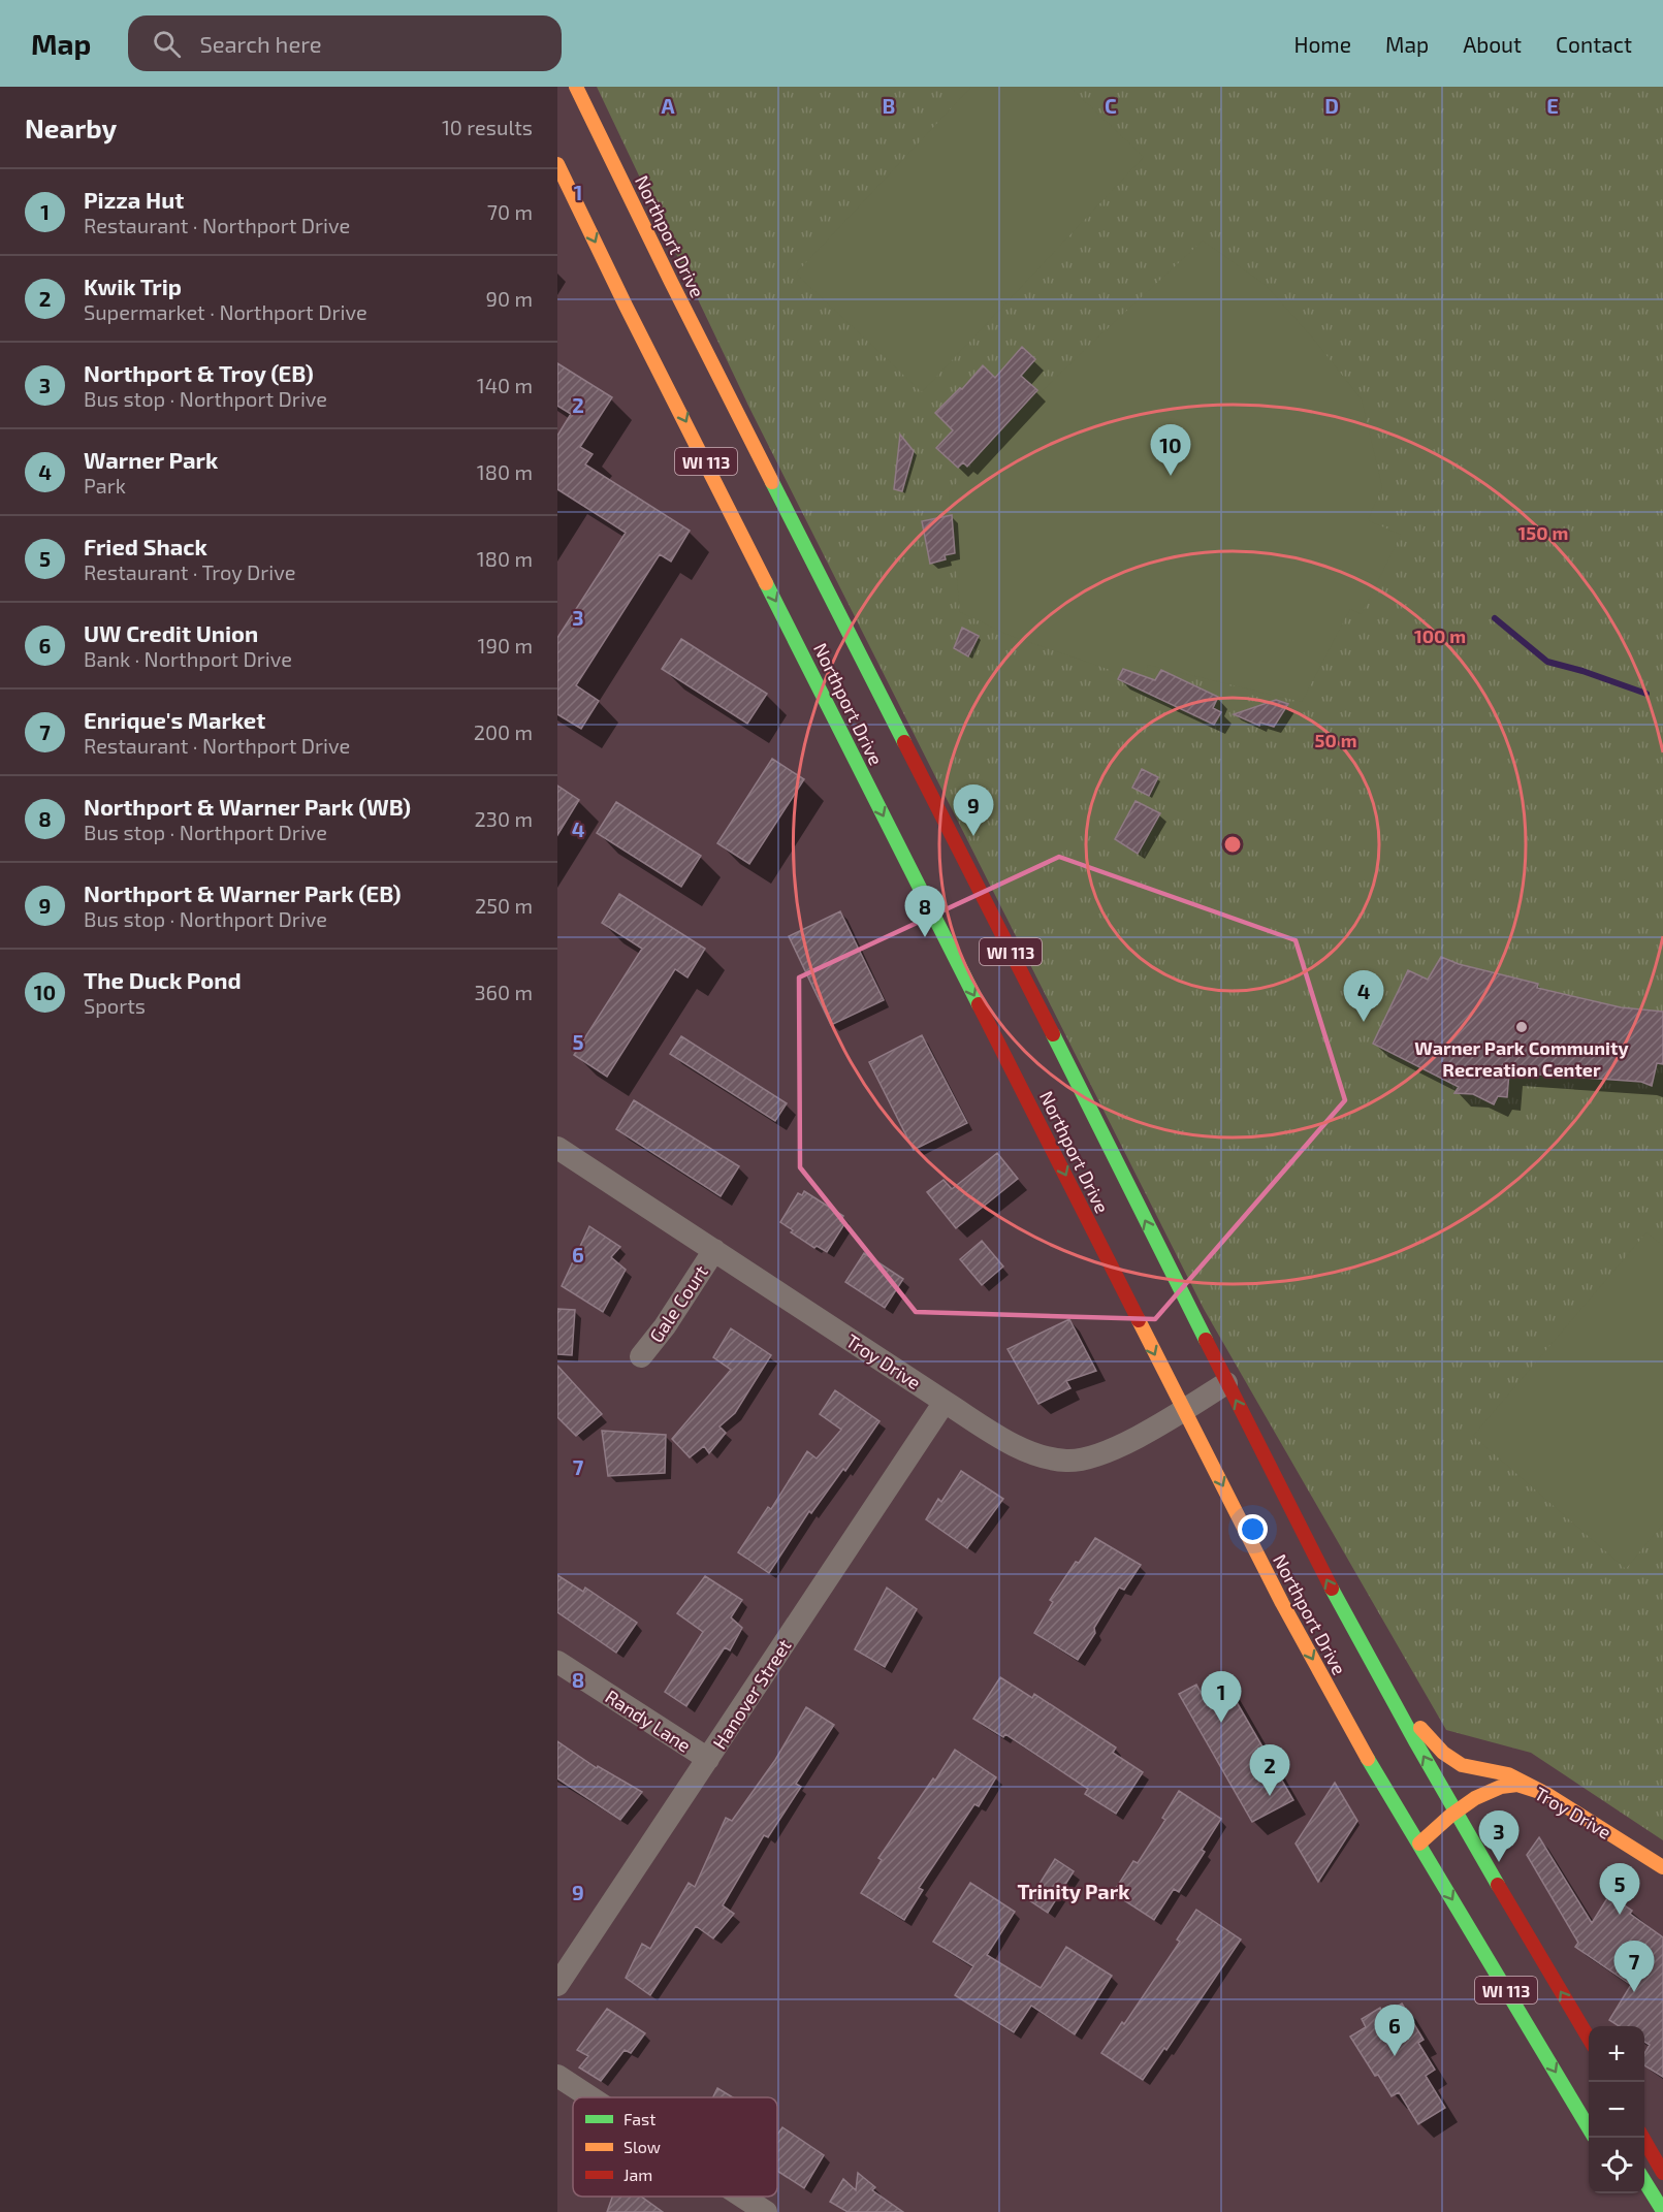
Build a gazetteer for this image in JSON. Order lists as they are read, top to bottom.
{
  "streets": {
    "main road": ["Northport Drive", "WI 113", "Troy Drive"],
    "street": ["Gale Court", "Hanover Street", "Randy Lane"]
  },
  "crossings": [
    ["Northport Drive", "Troy Drive"],
    ["Gale Court", "Troy Drive"],
    ["Troy Drive", "Hanover Street"],
    ["Hanover Street", "Randy Lane"]
  ],
  "districts": ["Trinity Park"],
  "places": ["Warner Park Community Recreation Center"],
  "legend": ["Fast", "Slow", "Jam"],
  "page": {
    "header": "Map",
    "search": "Search here",
    "nav": [
      "Home",
      "Map",
      "About",
      "Contact"
    ],
    "heading": ["Nearby", "10 results"],
    "list": [
      {
        "mark": "1",
        "name": "Pizza Hut",
        "note": "Restaurant · Northport Drive",
        "value": "70 m"
      },
      {
        "mark": "2",
        "name": "Kwik Trip",
        "note": "Supermarket · Northport Drive",
        "value": "90 m"
      },
      {
        "mark": "3",
        "name": "Northport & Troy (EB)",
        "note": "Bus stop · Northport Drive",
        "value": "140 m"
      },
      {
        "mark": "4",
        "name": "Warner Park",
        "note": "Park",
        "value": "180 m"
      },
      {
        "mark": "5",
        "name": "Fried Shack",
        "note": "Restaurant · Troy Drive",
        "value": "180 m"
      },
      {
        "mark": "6",
        "name": "UW Credit Union",
        "note": "Bank · Northport Drive",
        "value": "190 m"
      },
      {
        "mark": "7",
        "name": "Enrique's Market",
        "note": "Restaurant · Northport Drive",
        "value": "200 m"
      },
      {
        "mark": "8",
        "name": "Northport & Warner Park (WB)",
        "note": "Bus stop · Northport Drive",
        "value": "230 m"
      },
      {
        "mark": "9",
        "name": "Northport & Warner Park (EB)",
        "note": "Bus stop · Northport Drive",
        "value": "250 m"
      },
      {
        "mark": "10",
        "name": "The Duck Pond",
        "note": "Sports",
        "value": "360 m"
      }
    ],
    "pins": [
      "10",
      "9",
      "8",
      "4",
      "1",
      "2",
      "3",
      "5",
      "7",
      "6"
    ],
    "map_buttons": ["+", "−"]
  },
  "grid": {
    "columns": [
      "A",
      "B",
      "C",
      "D",
      "E"
    ],
    "rows": [
      "1",
      "2",
      "3",
      "4",
      "5",
      "6",
      "7",
      "8",
      "9"
    ]
  },
  "rings": ["150 m", "100 m", "50 m"]
}
